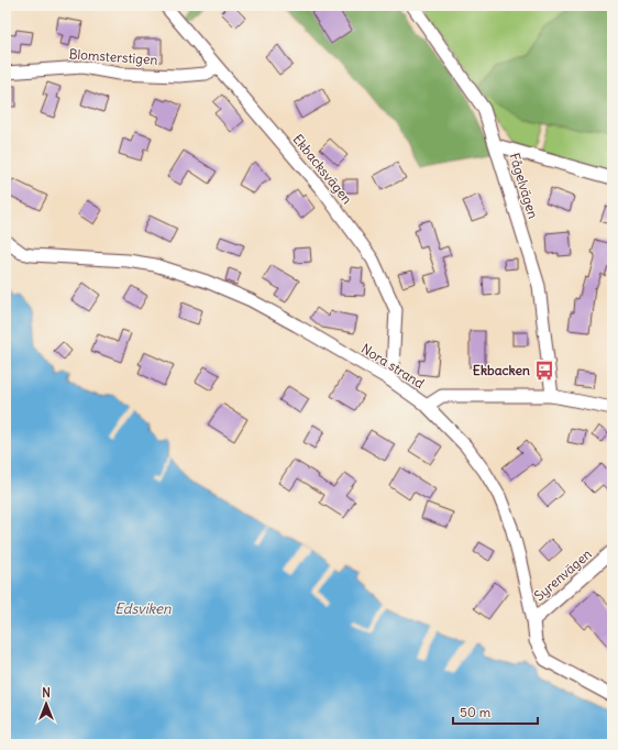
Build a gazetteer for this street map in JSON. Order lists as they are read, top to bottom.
{
  "streets": {
    "street": [
      "Blomsterstigen",
      "Ekbacksvägen",
      "Fågelvägen",
      "Nora strand",
      "Syrenvägen"
    ]
  },
  "crossings": [
    ["Blomsterstigen", "Ekbacksvägen"],
    ["Ekbacksvägen", "Nora strand"],
    ["Nora strand", "Syrenvägen"]
  ],
  "water": ["Edsviken"],
  "places": {
    "bus stop": ["Ekbacken"]
  },
  "scale_bar": "50 m",
  "north": "top"
}
